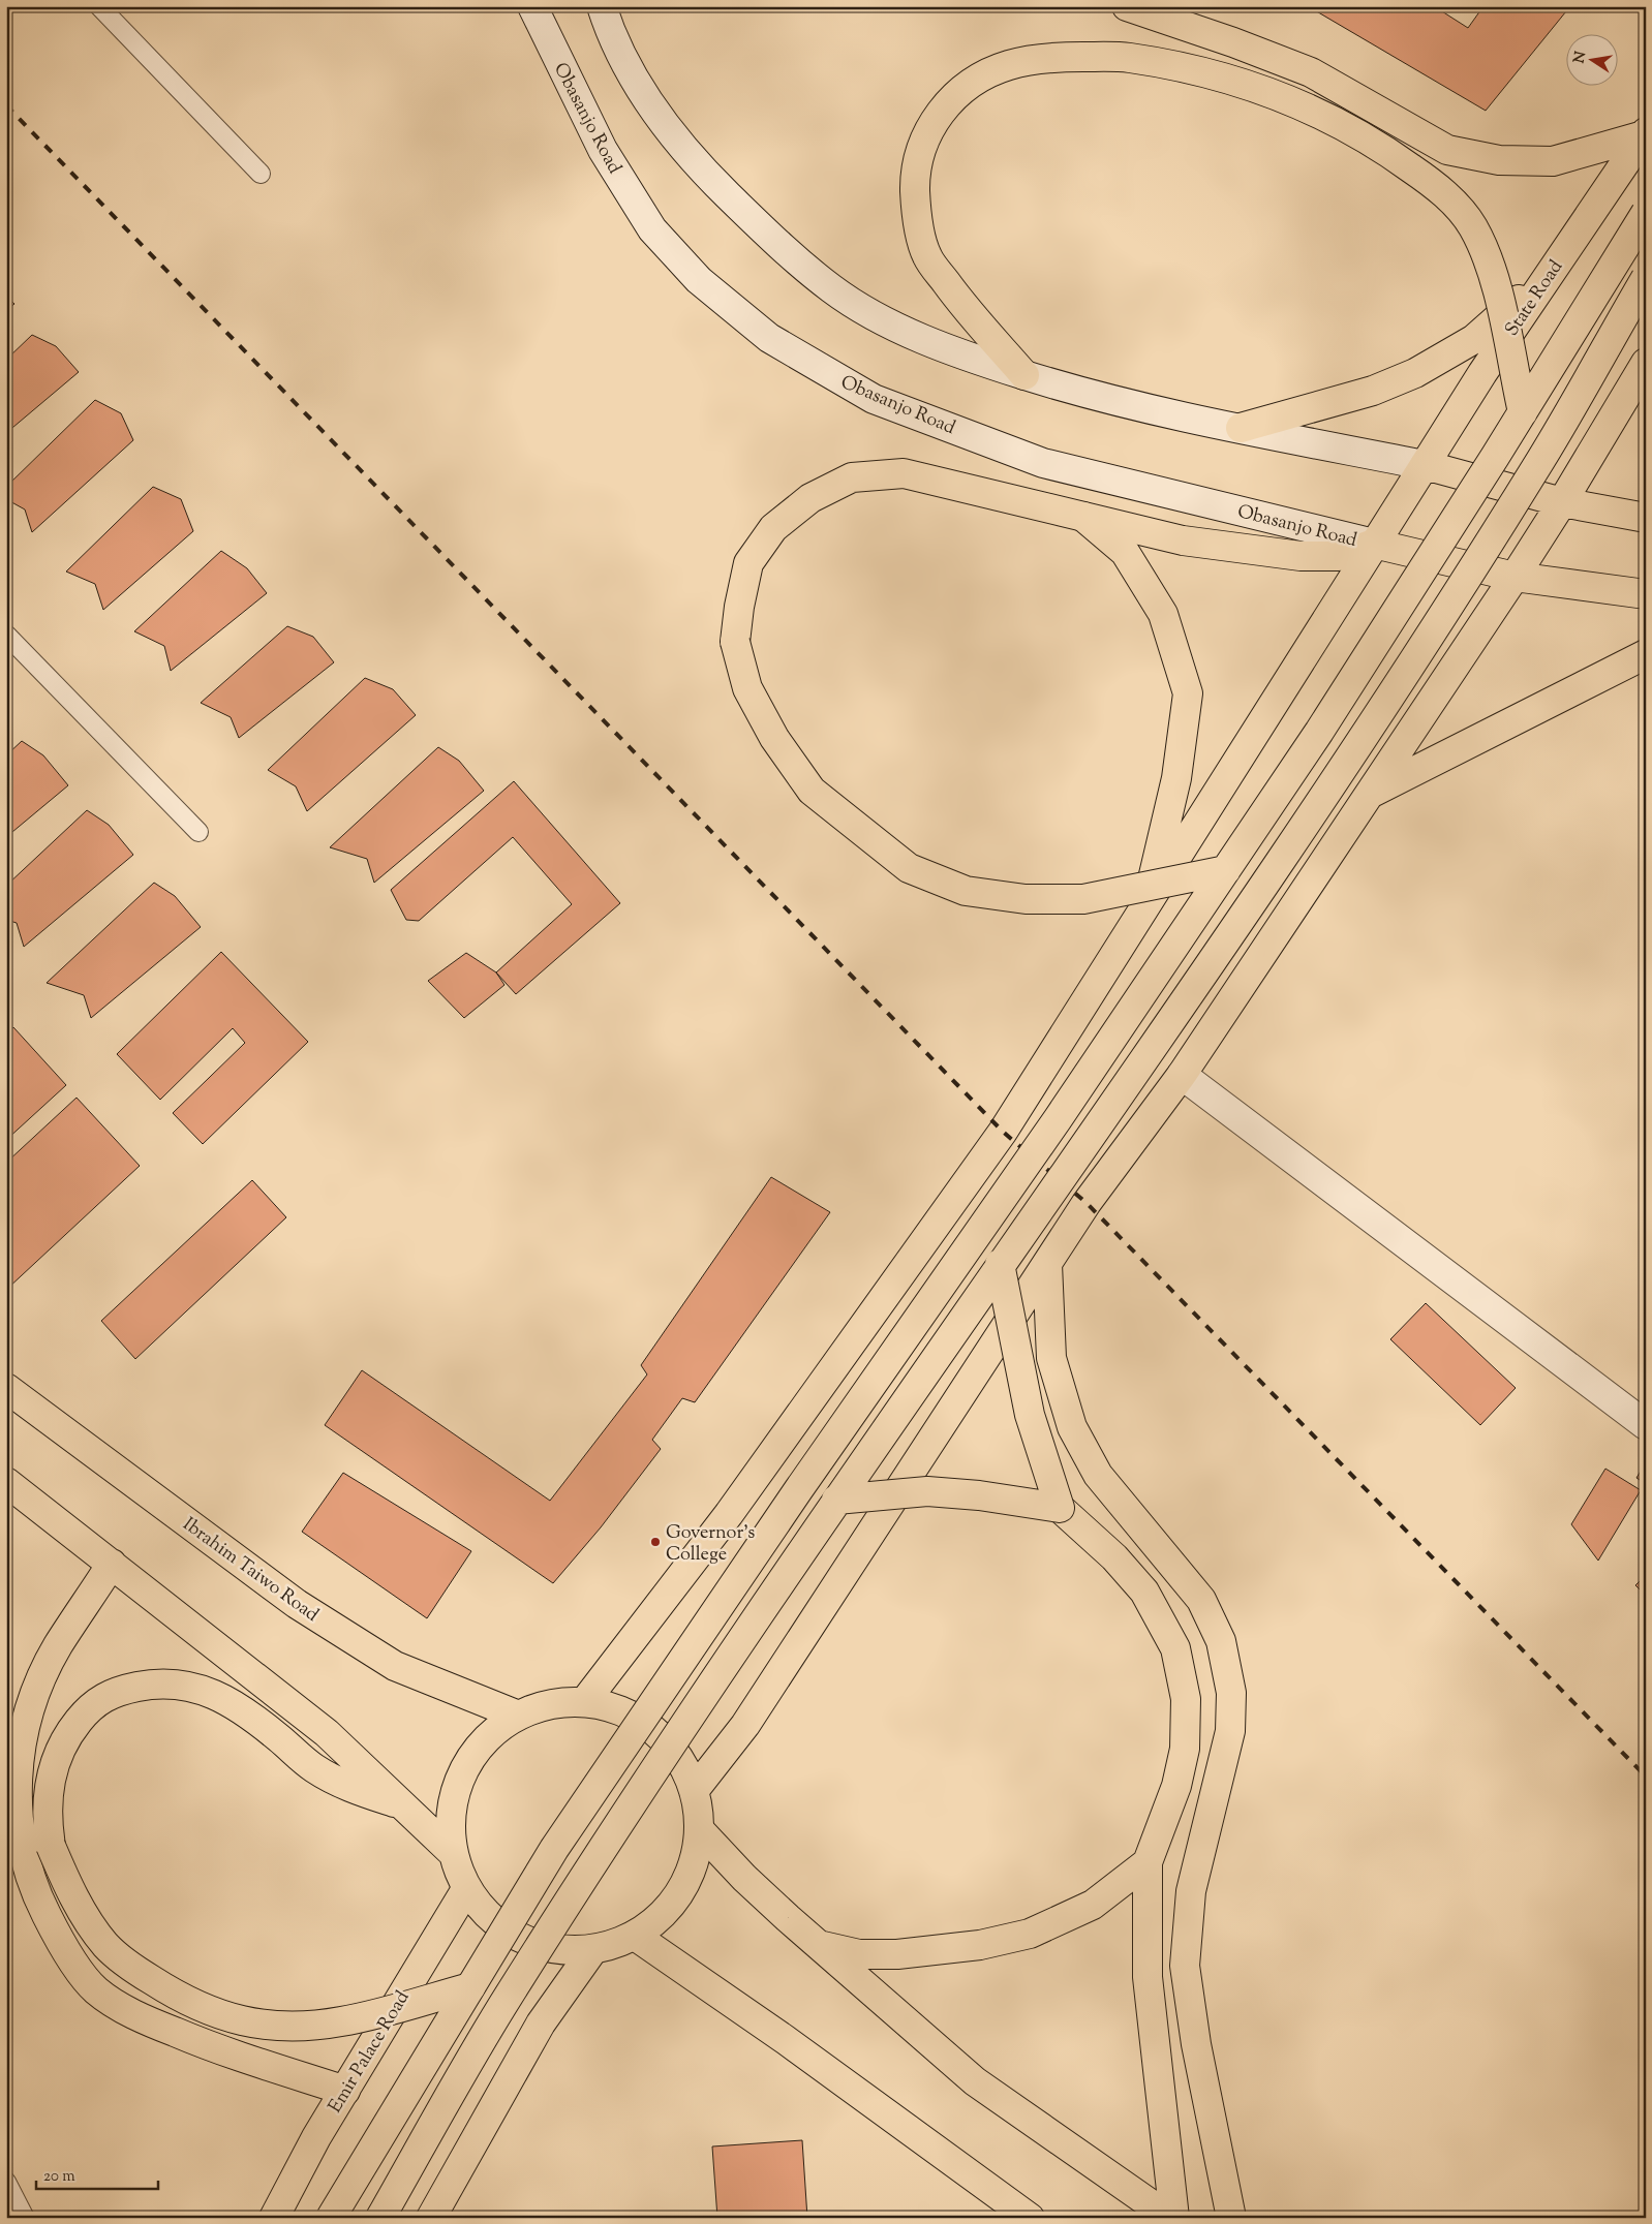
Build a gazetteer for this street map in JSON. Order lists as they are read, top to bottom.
{
  "streets": {
    "main road": [
      "Obasanjo Road",
      "State Road",
      "Ibrahim Taiwo Road",
      "Emir Palace Road"
    ]
  },
  "crossings": [
    ["Obasanjo Road", "State Road"]
  ],
  "places": ["Governor's College"],
  "scale_bar": "20 m",
  "north": "left"
}
